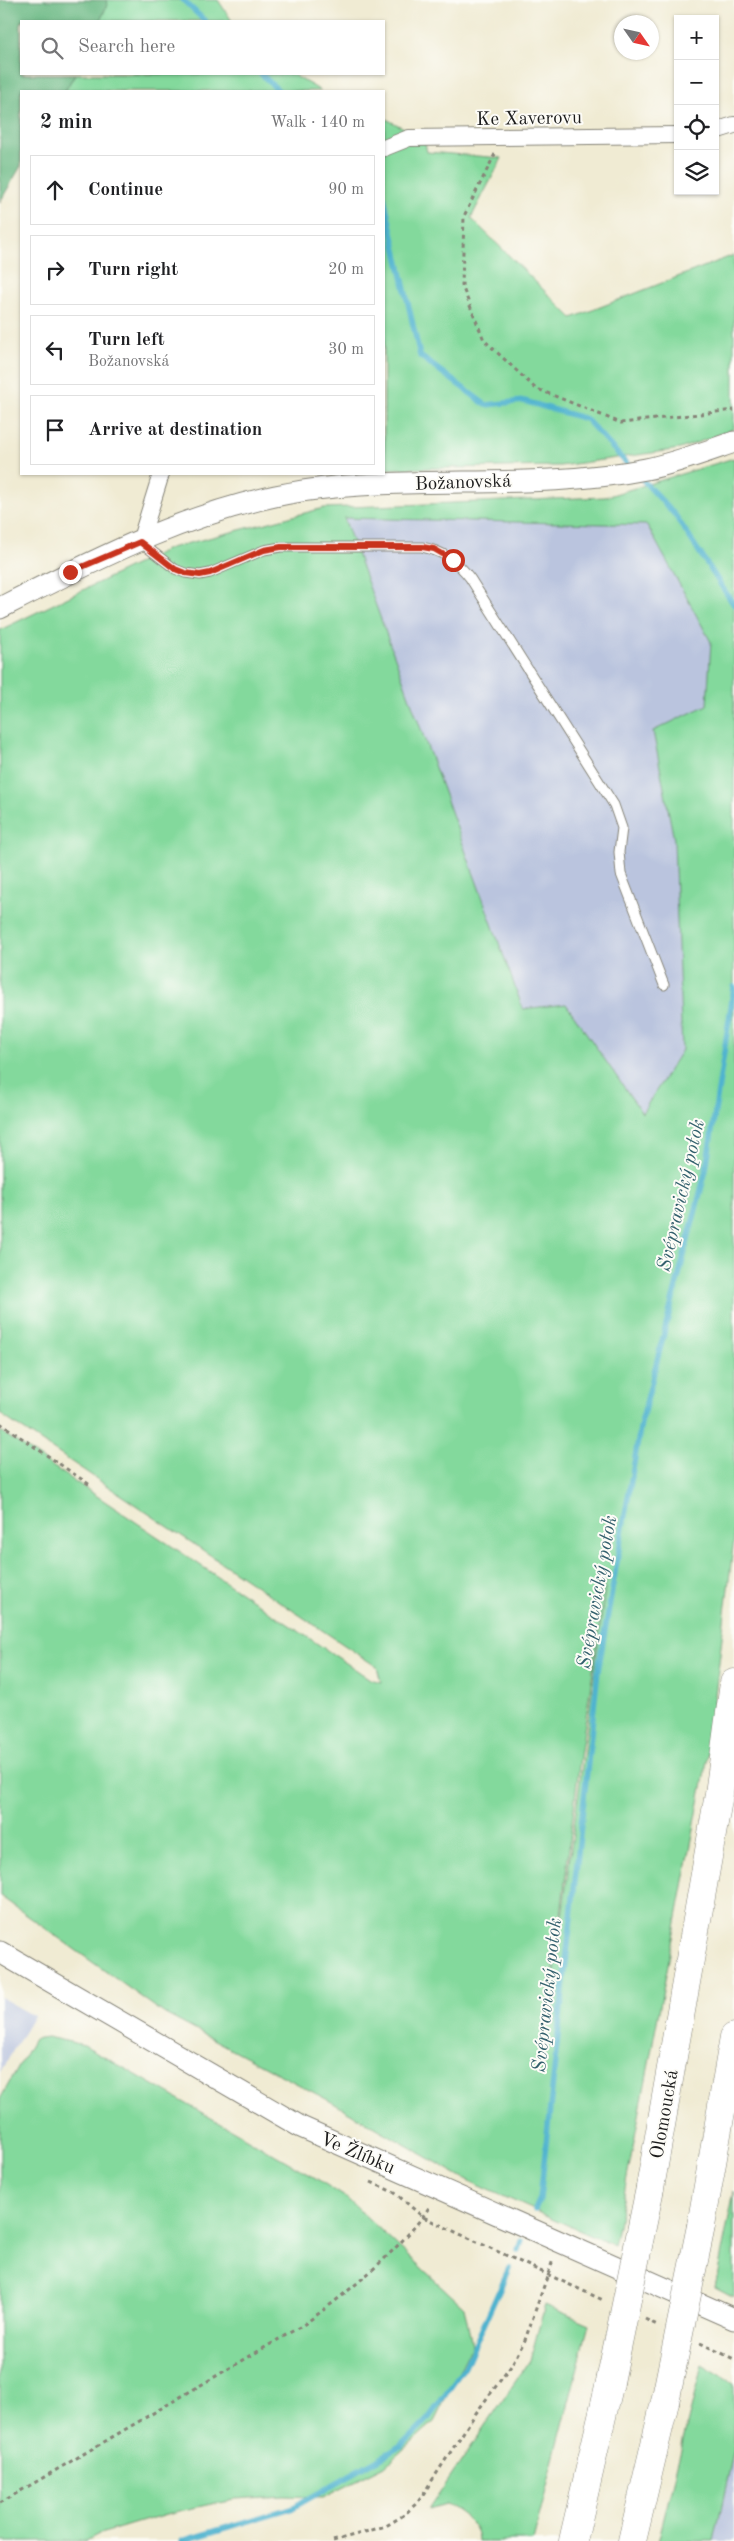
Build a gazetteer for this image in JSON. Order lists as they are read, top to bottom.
{
  "streets": {
    "highway": ["Olomoucká"],
    "street": ["Ke Xaverovu", "Božanovská", "Ve Žlíbku"]
  },
  "water": ["Svépravický potok"],
  "north": "bottom right",
  "page": {
    "map_buttons": ["+", "−"],
    "search": "Search here",
    "heading": ["2 min", "Walk · 140 m"],
    "list": [
      ["Continue", "90 m"],
      ["Turn right", "20 m"],
      ["Turn left", "Božanovská", "30 m"],
      "Arrive at destination"
    ]
  }
}
